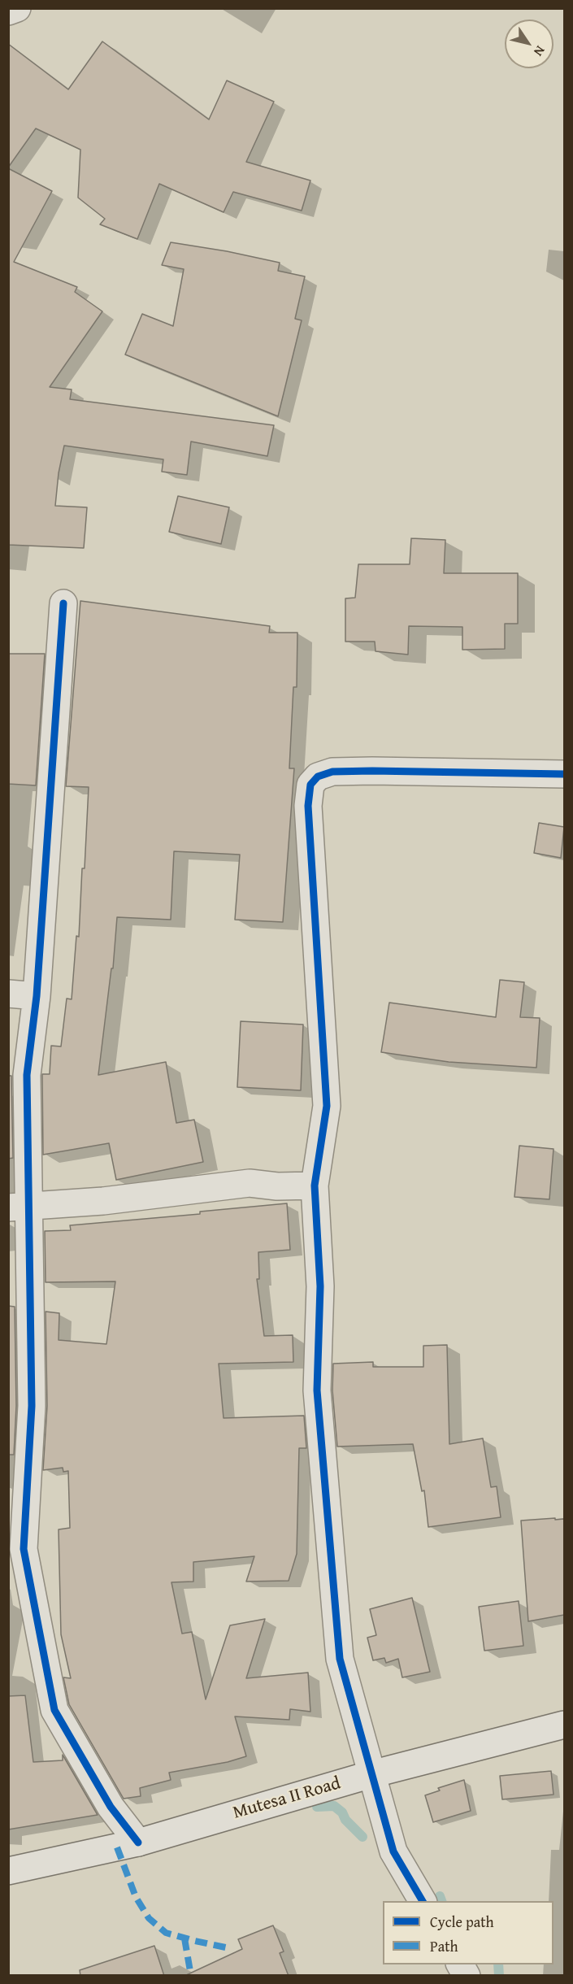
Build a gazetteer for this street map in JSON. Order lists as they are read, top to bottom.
{
  "streets": {
    "street": ["Mutesa II Road"]
  },
  "legend": ["Cycle path", "Path"],
  "north": "bottom right"
}
